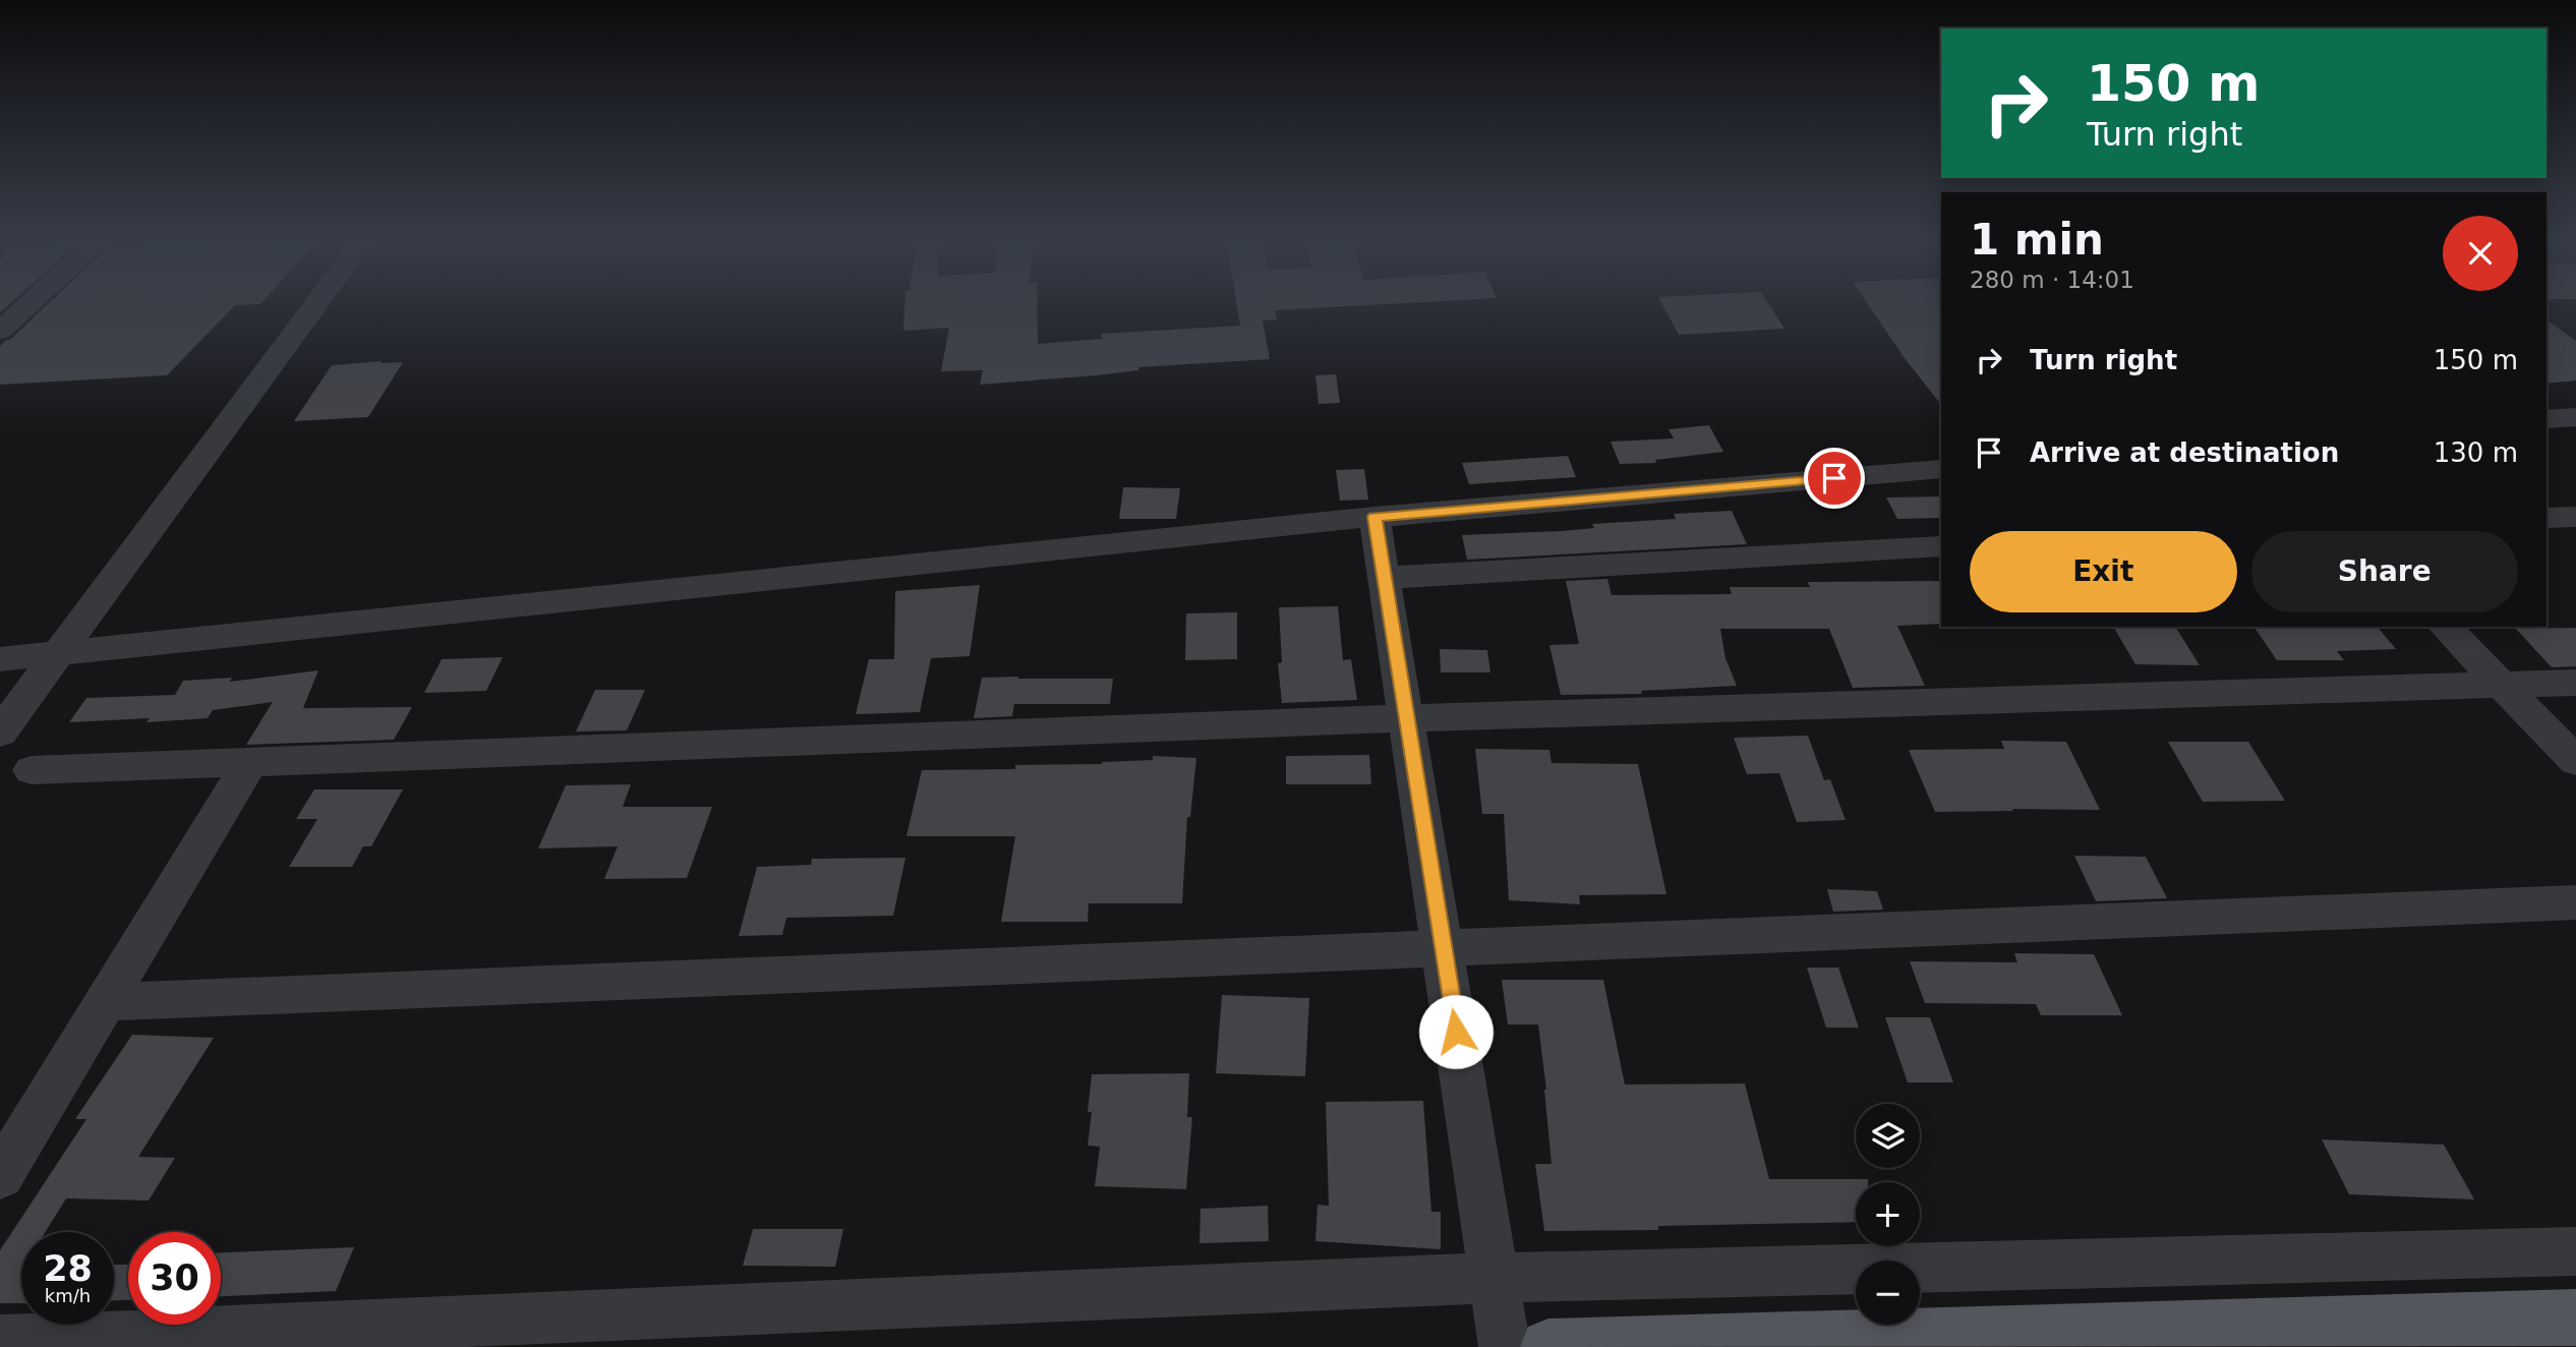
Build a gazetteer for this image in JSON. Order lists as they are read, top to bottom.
{
  "page": {
    "turn": ["150 m", "Turn right"],
    "heading": ["1 min", "280 m · 14:01"],
    "list": [
      {
        "name": "Turn right",
        "value": "150 m"
      },
      {
        "name": "Arrive at destination",
        "value": "130 m"
      }
    ],
    "buttons": ["Exit", "Share"],
    "map_buttons": ["+", "−"],
    "speed": "28 km/h",
    "limit": "30"
  }
}
